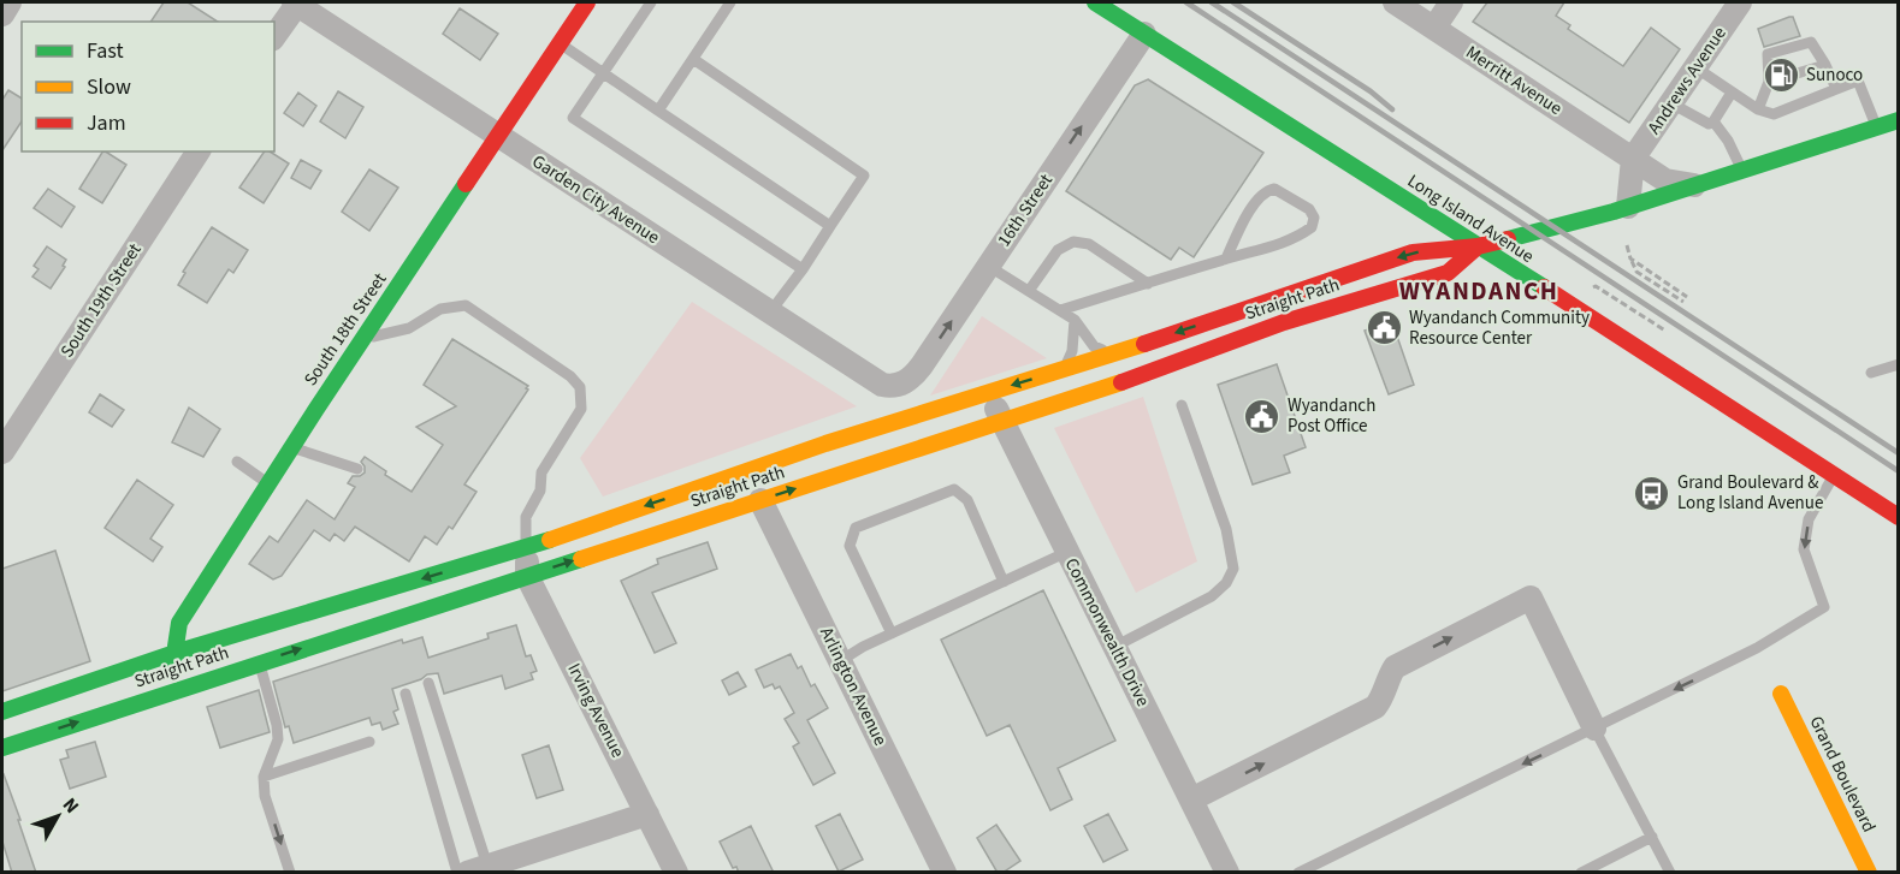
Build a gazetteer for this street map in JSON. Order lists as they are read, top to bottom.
{
  "streets": {
    "main road": [
      "Long Island Avenue",
      "Straight Path",
      "South 18th Street",
      "Grand Boulevard"
    ],
    "street": [
      "Merritt Avenue",
      "Andrews Avenue",
      "Garden City Avenue",
      "16th Street",
      "South 19th Street",
      "Commonwealth Drive",
      "Arlington Avenue",
      "Irving Avenue"
    ]
  },
  "crossings": [
    ["Merritt Avenue", "Andrews Avenue"],
    ["Merritt Avenue", "Straight Path"],
    ["Garden City Avenue", "16th Street"],
    ["Garden City Avenue", "South 18th Street"],
    ["16th Street", "Long Island Avenue"],
    ["Long Island Avenue", "Straight Path"],
    ["Straight Path", "South 18th Street"],
    ["Straight Path", "Commonwealth Drive"],
    ["Straight Path", "Arlington Avenue"],
    ["Straight Path", "Irving Avenue"]
  ],
  "one_way": ["16th Street"],
  "districts": ["WYANDANCH"],
  "places": {
    "fuel station": ["Sunoco"],
    "public building": ["Wyandanch Community Resource Center", "Wyandanch Post Office"],
    "bus stop": ["Grand Boulevard & Long Island Avenue"]
  },
  "legend": ["Fast", "Slow", "Jam"],
  "north": "top right"
}
